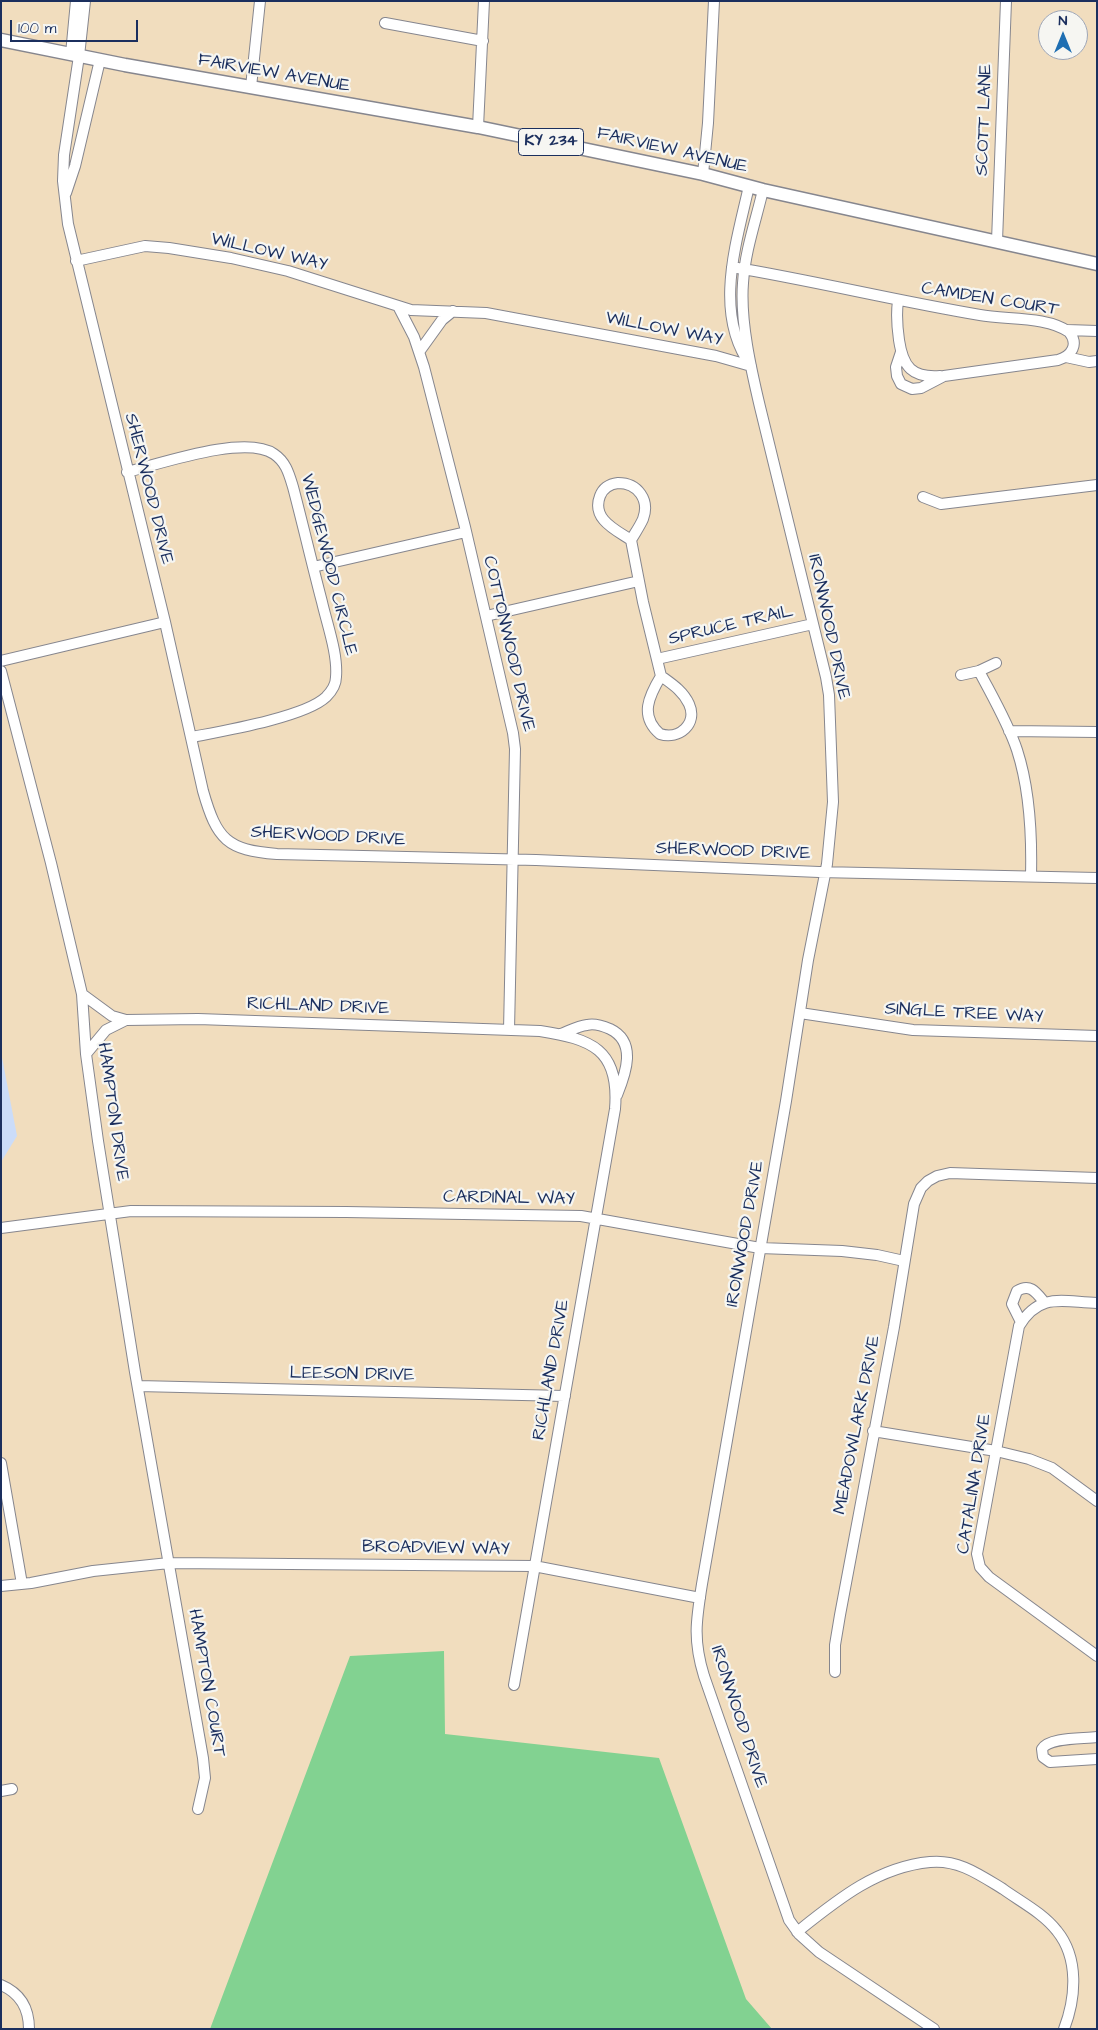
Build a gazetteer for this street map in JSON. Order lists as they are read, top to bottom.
{
  "streets": {
    "main road": ["FAIRVIEW AVENUE", "KY 234"],
    "street": [
      "SCOTT LANE",
      "WILLOW WAY",
      "CAMDEN COURT",
      "SHERWOOD DRIVE",
      "WEDGEWOOD CIRCLE",
      "SPRUCE TRAIL",
      "IRONWOOD DRIVE",
      "COTTONWOOD DRIVE",
      "RICHLAND DRIVE",
      "SINGLE TREE WAY",
      "HAMPTON DRIVE",
      "CARDINAL WAY",
      "LEESON DRIVE",
      "MEADOWLARK DRIVE",
      "CATALINA DRIVE",
      "BROADVIEW WAY",
      "HAMPTON COURT"
    ]
  },
  "crossings": [
    ["FAIRVIEW AVENUE", "SCOTT LANE"],
    ["FAIRVIEW AVENUE", "SHERWOOD DRIVE"],
    ["FAIRVIEW AVENUE", "IRONWOOD DRIVE"],
    ["WILLOW WAY", "SHERWOOD DRIVE"],
    ["WILLOW WAY", "IRONWOOD DRIVE"],
    ["WILLOW WAY", "COTTONWOOD DRIVE"],
    ["CAMDEN COURT", "IRONWOOD DRIVE"],
    ["SHERWOOD DRIVE", "WEDGEWOOD CIRCLE"],
    ["SHERWOOD DRIVE", "IRONWOOD DRIVE"],
    ["SHERWOOD DRIVE", "COTTONWOOD DRIVE"],
    ["SPRUCE TRAIL", "IRONWOOD DRIVE"],
    ["IRONWOOD DRIVE", "SINGLE TREE WAY"],
    ["IRONWOOD DRIVE", "CARDINAL WAY"],
    ["IRONWOOD DRIVE", "BROADVIEW WAY"],
    ["COTTONWOOD DRIVE", "RICHLAND DRIVE"],
    ["RICHLAND DRIVE", "HAMPTON DRIVE"],
    ["RICHLAND DRIVE", "CARDINAL WAY"],
    ["RICHLAND DRIVE", "LEESON DRIVE"],
    ["RICHLAND DRIVE", "BROADVIEW WAY"],
    ["HAMPTON DRIVE", "CARDINAL WAY"],
    ["HAMPTON DRIVE", "LEESON DRIVE"],
    ["HAMPTON DRIVE", "BROADVIEW WAY"],
    ["HAMPTON DRIVE", "HAMPTON COURT"],
    ["CARDINAL WAY", "MEADOWLARK DRIVE"],
    ["BROADVIEW WAY", "HAMPTON COURT"]
  ],
  "scale_bar": "100 m",
  "north": "top"
}
